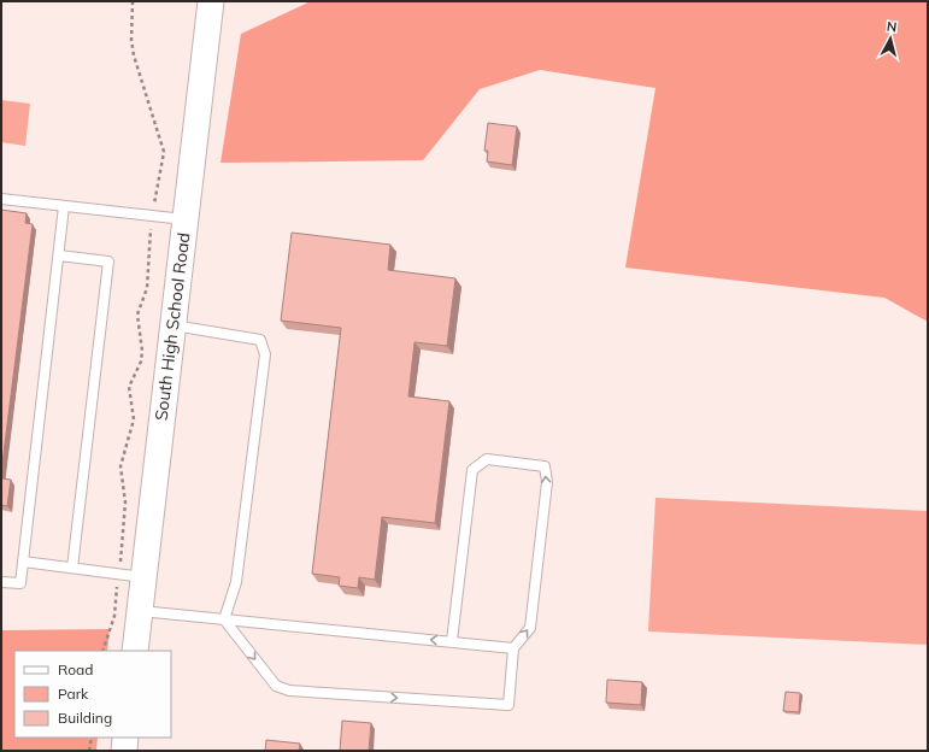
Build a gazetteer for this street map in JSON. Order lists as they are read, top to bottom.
{
  "streets": {
    "main road": ["South High School Road"]
  },
  "legend": ["Road", "Park", "Building"],
  "north": "top"
}
